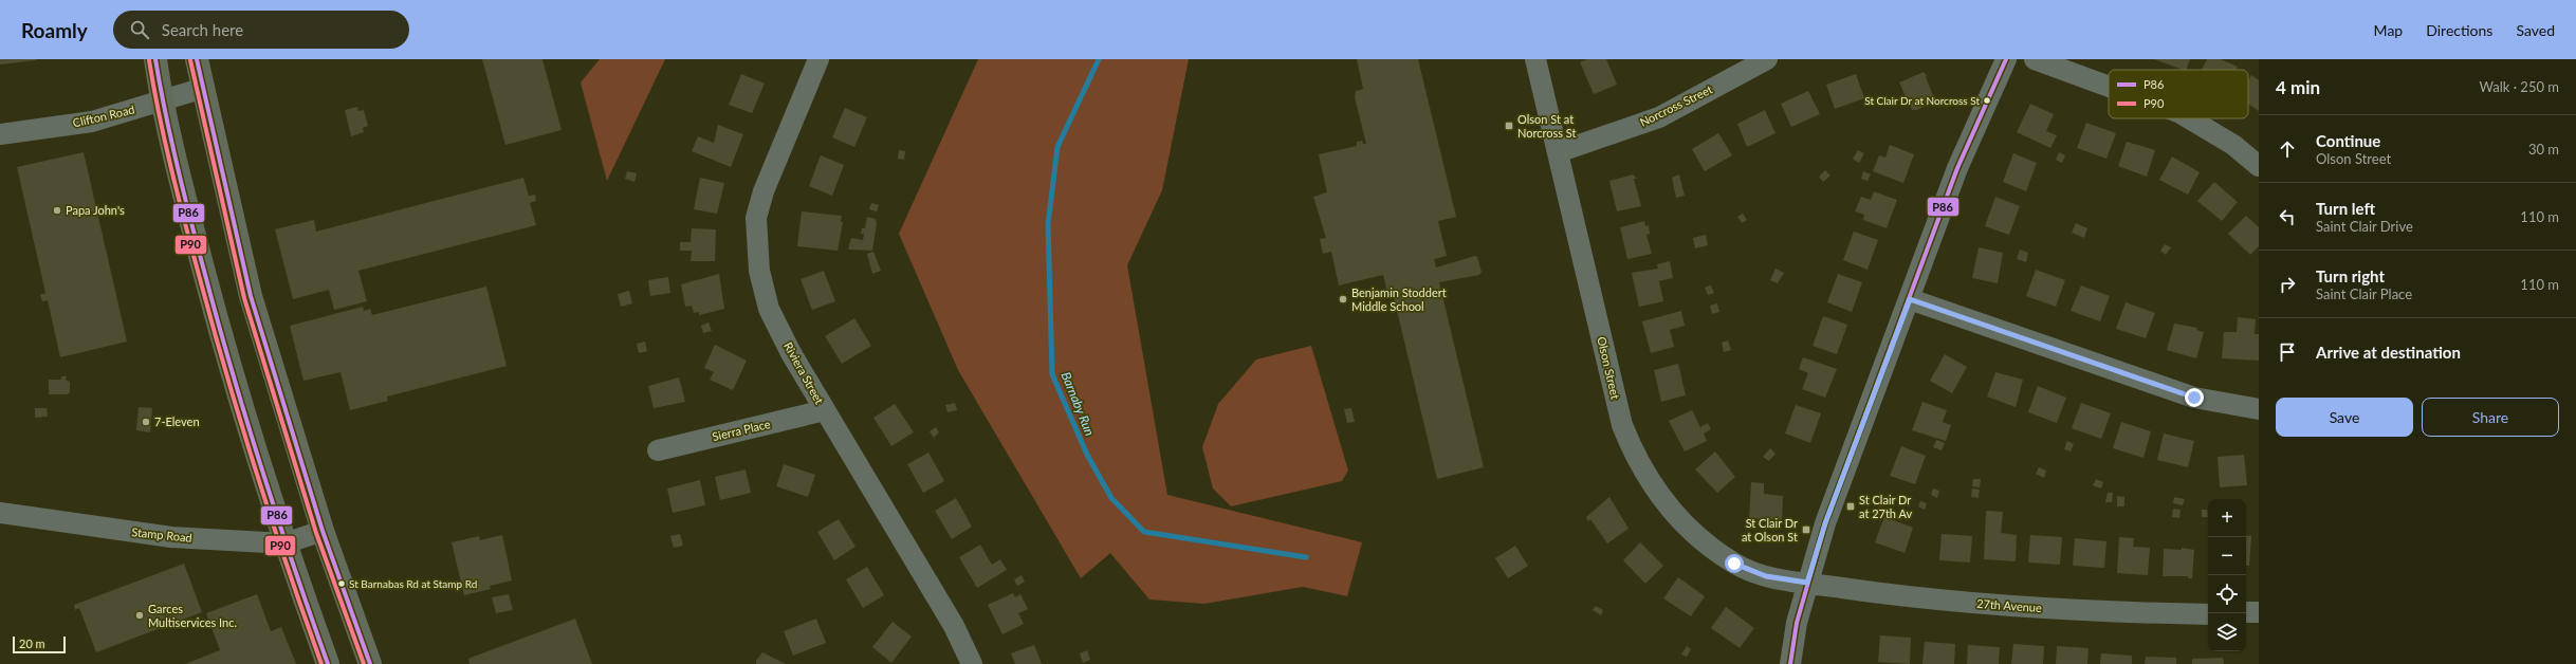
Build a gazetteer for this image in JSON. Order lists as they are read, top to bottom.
{
  "streets": {
    "street": [
      "Norcross Street",
      "Clifton Road",
      "Olson Street",
      "Riviera Street",
      "Sierra Place",
      "Stamp Road",
      "27th Avenue"
    ]
  },
  "crossings": [
    ["Norcross Street", "Olson Street"],
    ["Olson Street", "27th Avenue"],
    ["Riviera Street", "Sierra Place"]
  ],
  "water": ["Barnaby Run"],
  "places": {
    "other": [
      "St Clair Dr at Norcross St",
      "Papa John's",
      "Benjamin Stoddert Middle School",
      "7-Eleven",
      "St Barnabas Rd at Stamp Rd",
      "Garces Multiservices Inc."
    ],
    "transit": ["Olson St at Norcross St", "St Clair Dr at 27th Av", "St Clair Dr at Olson St"]
  },
  "lines": ["transit line P86", "transit line P90"],
  "legend": ["P86", "P90"],
  "scale_bar": "20 m",
  "page": {
    "header": "Roamly",
    "search": "Search here",
    "nav": ["Map", "Directions", "Saved"],
    "heading": ["4 min", "Walk · 250 m"],
    "list": [
      ["Continue", "Olson Street", "30 m"],
      ["Turn left", "Saint Clair Drive", "110 m"],
      ["Turn right", "Saint Clair Place", "110 m"],
      "Arrive at destination"
    ],
    "buttons": ["Save", "Share"],
    "map_buttons": ["+", "−"],
    "scale": "20 m"
  }
}
